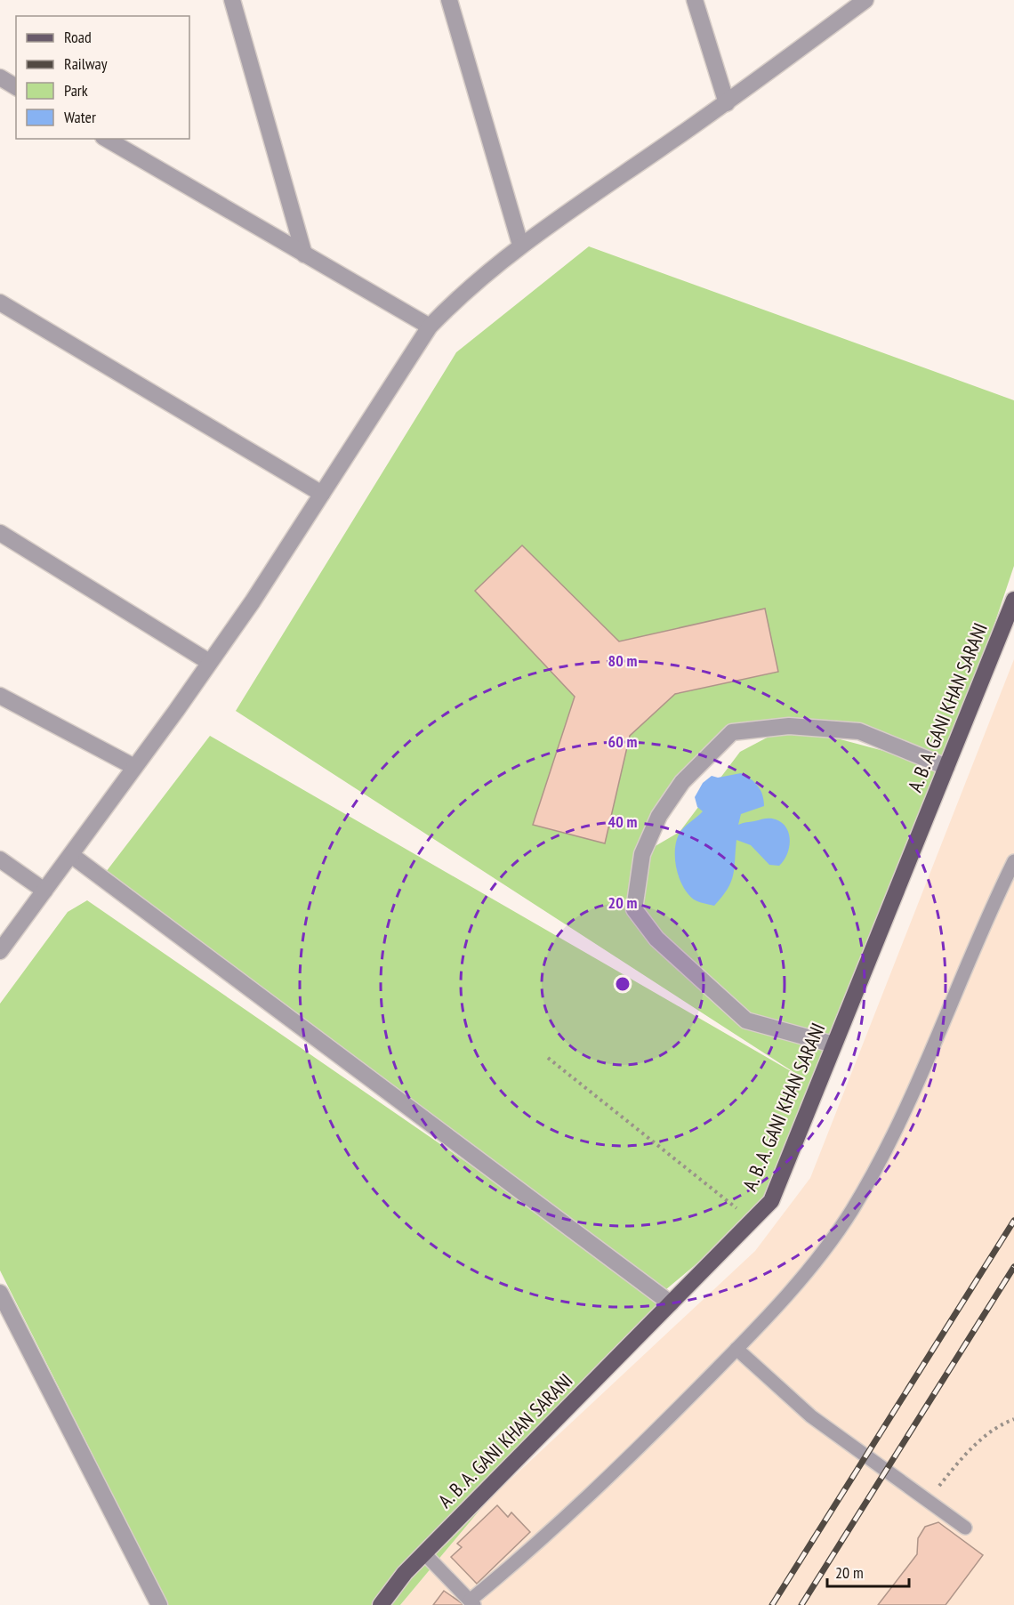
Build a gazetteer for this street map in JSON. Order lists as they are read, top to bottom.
{
  "streets": {
    "main road": ["A. B. A. GANI KHAN SARANI"]
  },
  "legend": [
    "Road",
    "Railway",
    "Park",
    "Water"
  ],
  "scale_bar": "20 m",
  "rings": [
    "80 m",
    "60 m",
    "40 m",
    "20 m"
  ]
}
